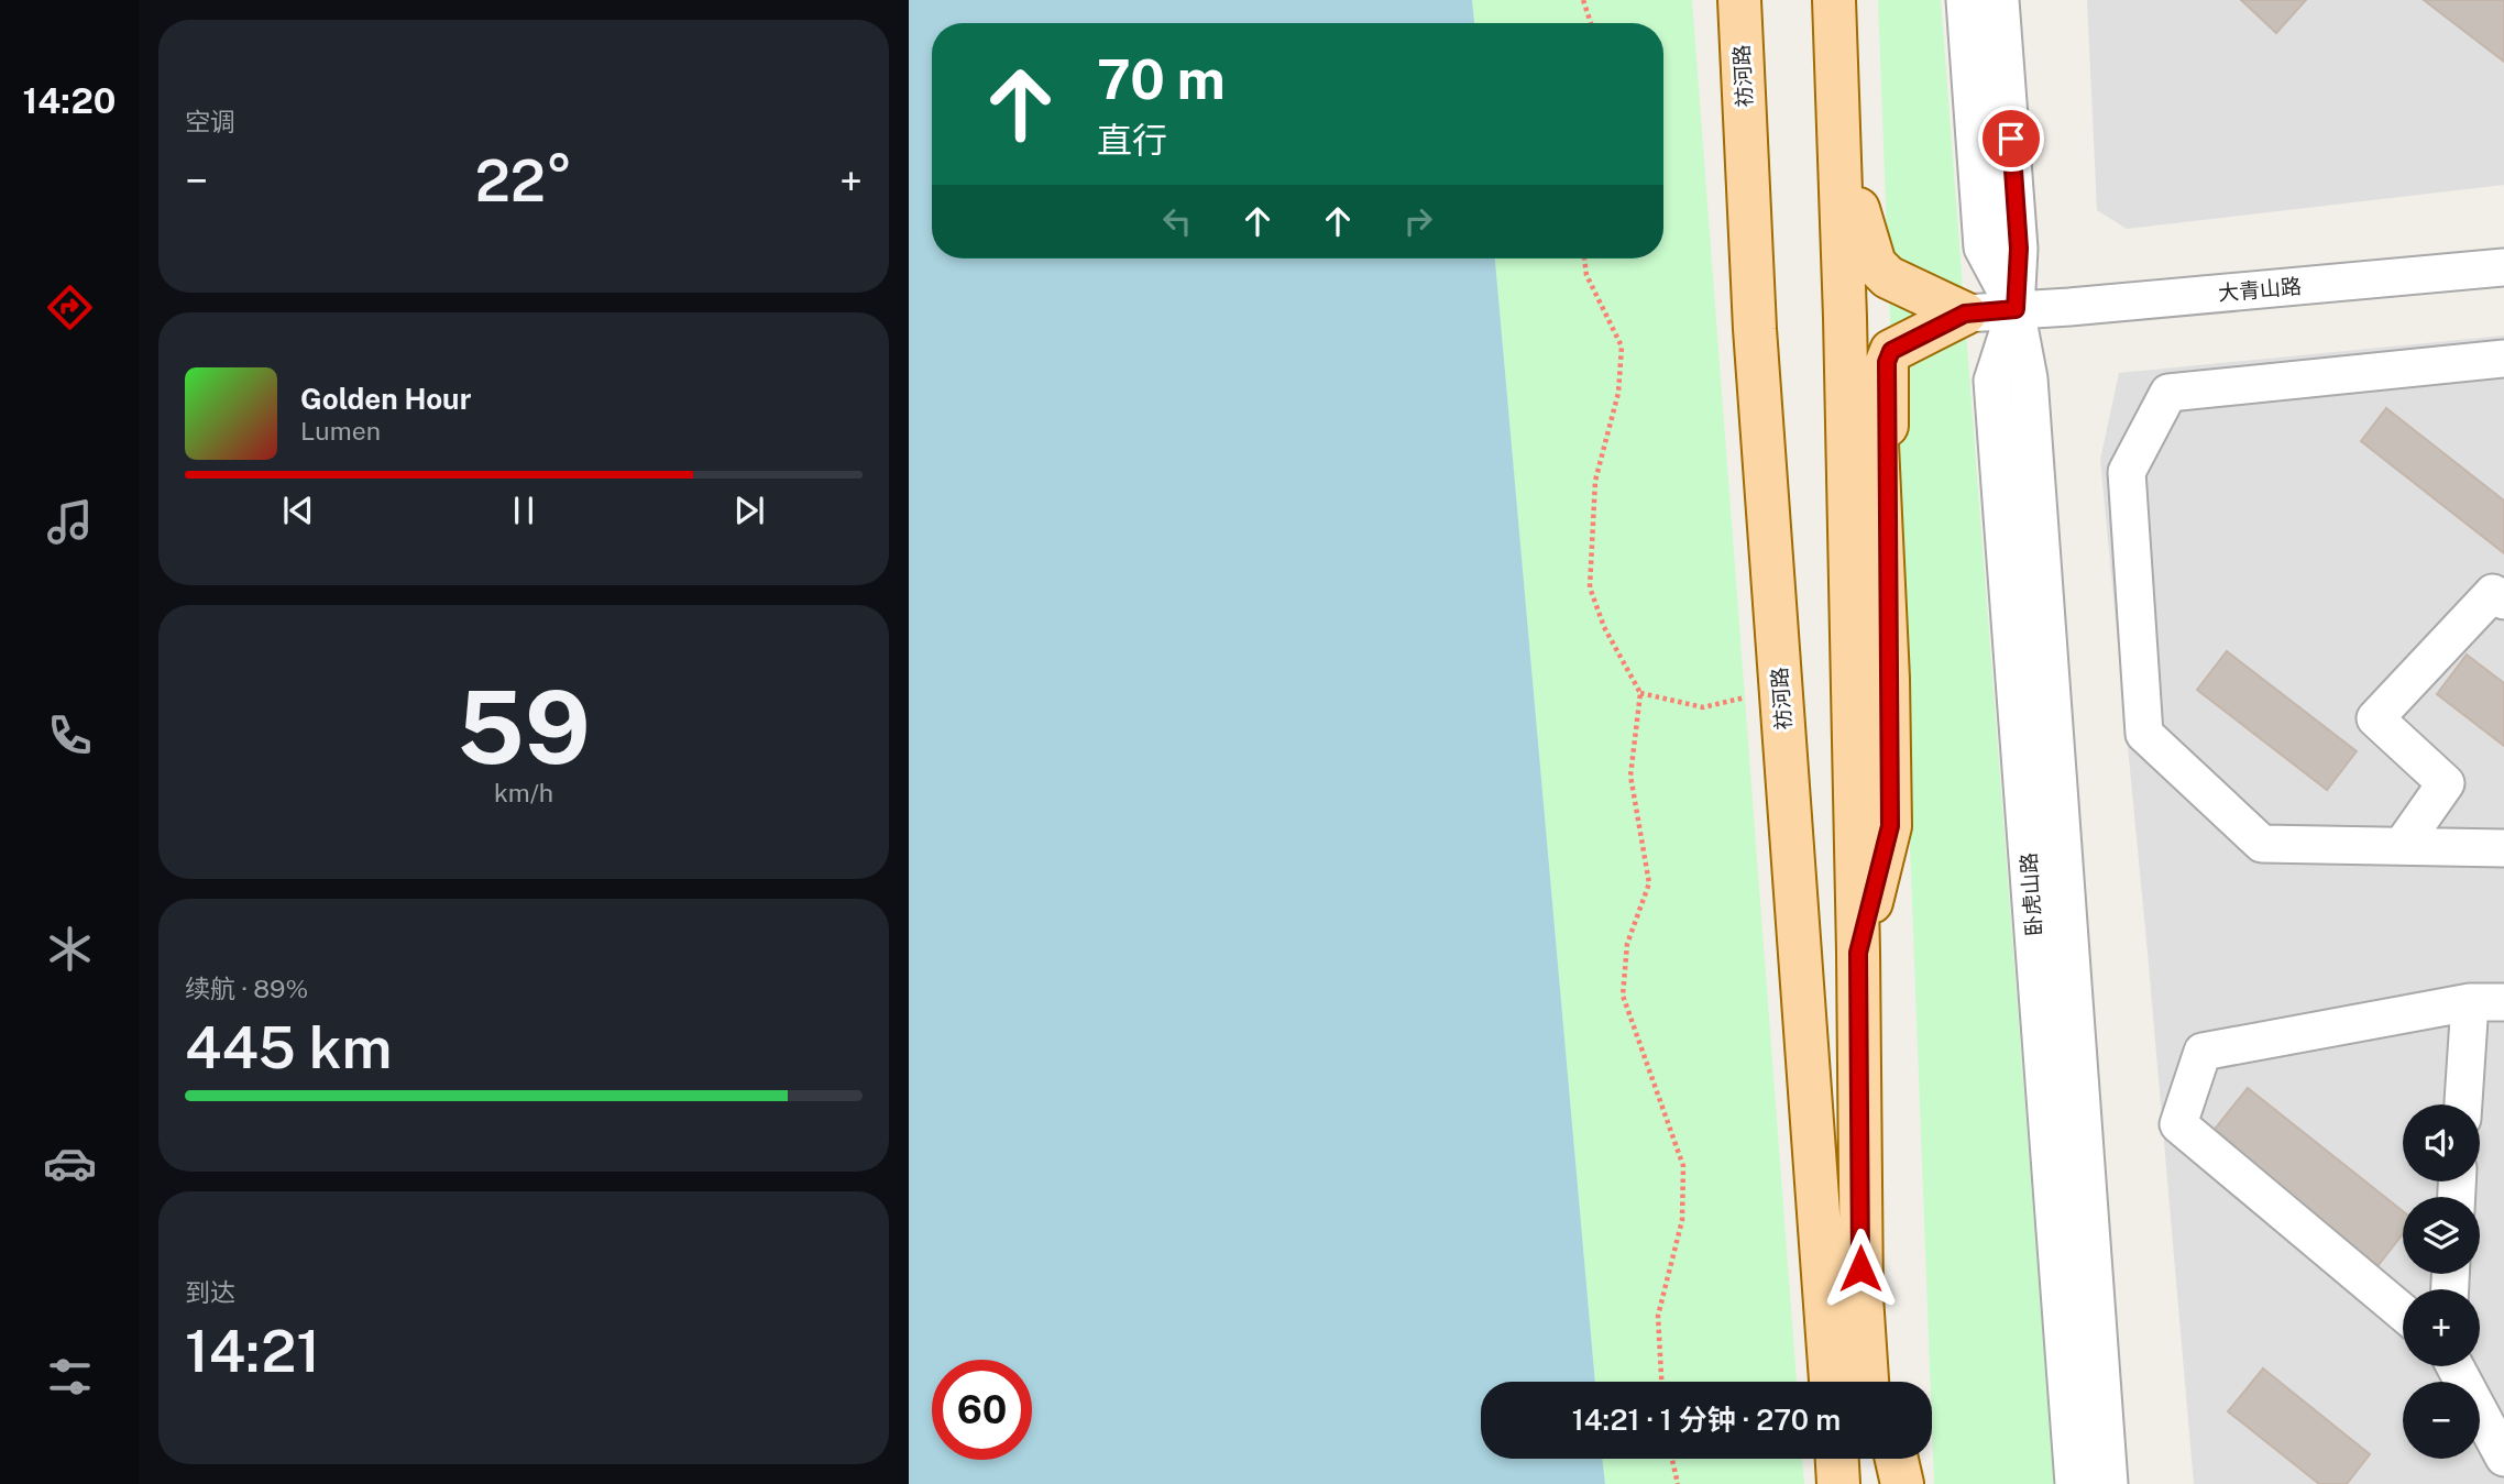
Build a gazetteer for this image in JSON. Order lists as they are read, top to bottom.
{
  "streets": {
    "main road": ["祊河路"],
    "street": ["大青山路", "卧虎山路"]
  },
  "crossings": [
    ["大青山路", "卧虎山路"]
  ],
  "page": {
    "tabs": "14:20",
    "tile": [
      "空调",
      ["59", "km/h"],
      ["续航 · 89%", "445 km"],
      ["到达", "14:21"]
    ],
    "turn": ["70 m", "直行"],
    "heat": ["−", "22°", "+"],
    "song": ["Golden Hour", "Lumen"],
    "map_buttons": ["+", "−"],
    "limit": "60",
    "trip": "14:21 · 1 分钟 · 270 m"
  }
}
